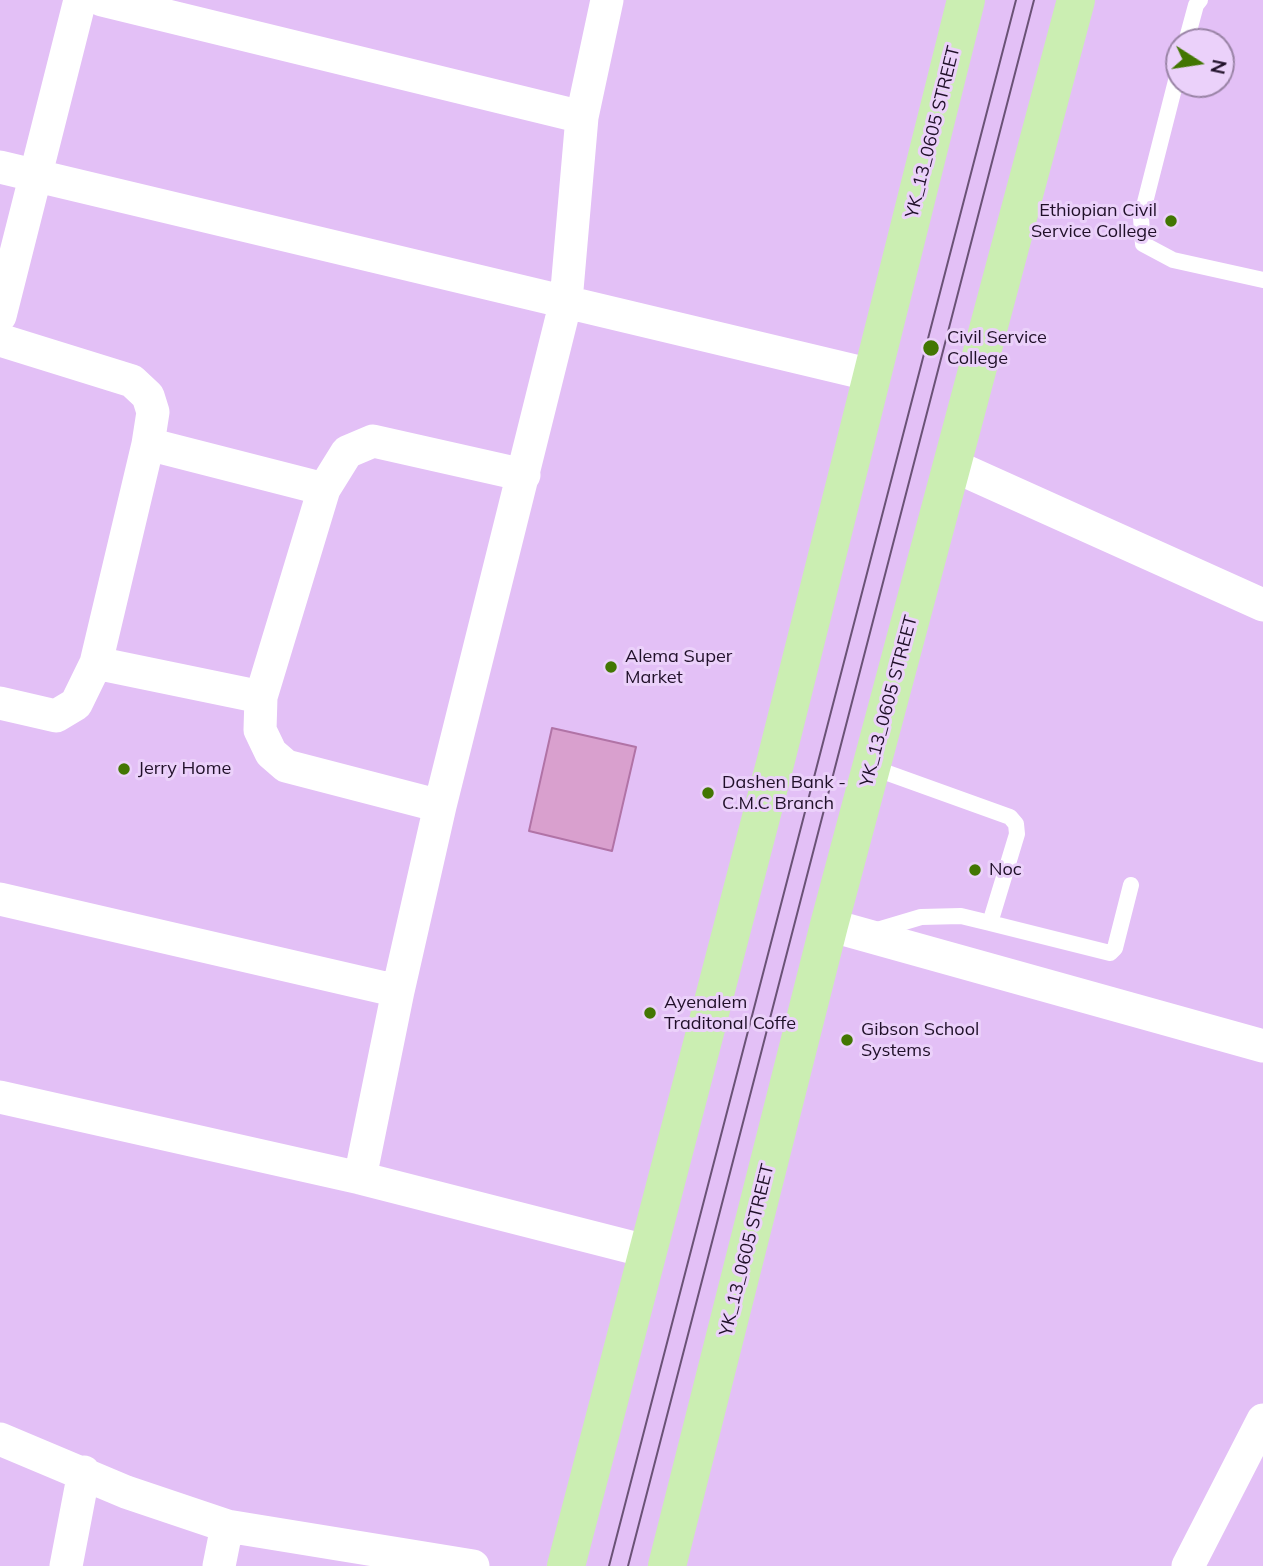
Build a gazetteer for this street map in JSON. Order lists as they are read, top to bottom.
{
  "streets": {
    "main road": ["YK_13_0605 STREET"]
  },
  "places": [
    "Ethiopian Civil Service College",
    "Civil Service College",
    "Alema Super Market",
    "Jerry Home",
    "Dashen Bank - C.M.C Branch",
    "Noc",
    "Ayenalem Traditonal Coffe",
    "Gibson School Systems"
  ],
  "north": "right"
}
